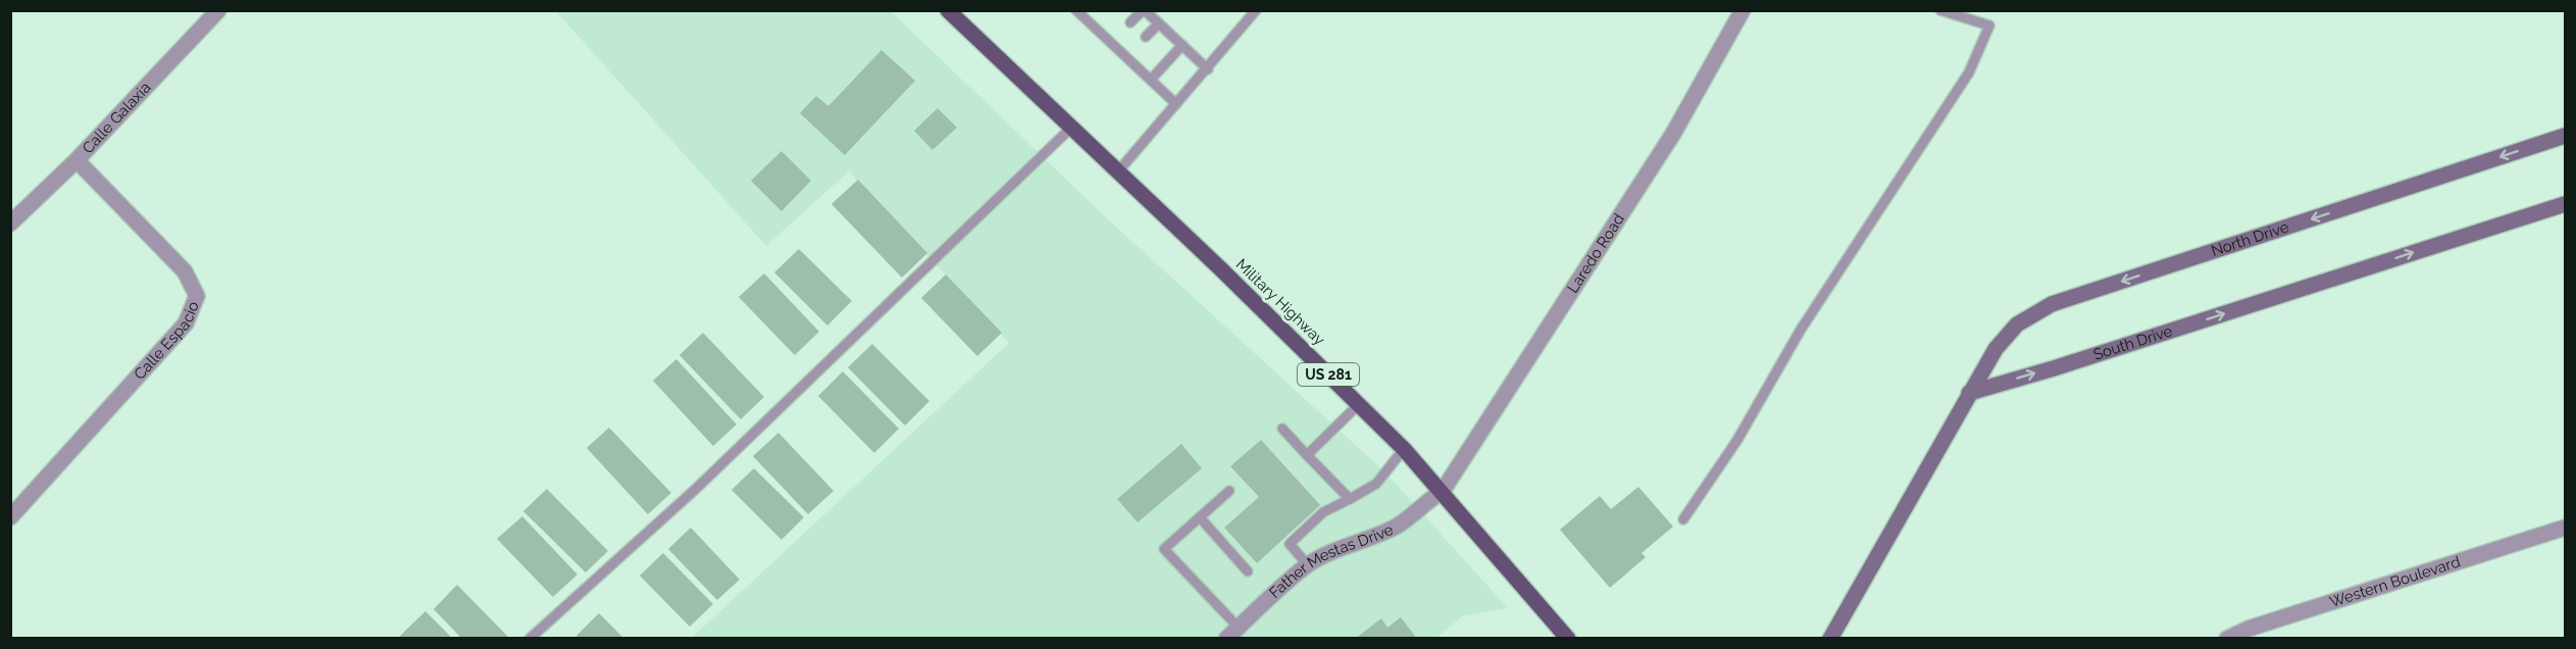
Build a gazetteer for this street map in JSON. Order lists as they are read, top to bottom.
{
  "streets": {
    "main road": ["Military Highway", "US 281"],
    "street": [
      "Calle Galaxia",
      "North Drive",
      "Laredo Road",
      "Calle Espacio",
      "South Drive",
      "Father Mestas Drive",
      "Western Boulevard"
    ]
  },
  "crossings": [
    ["Calle Galaxia", "Calle Espacio"],
    ["North Drive", "South Drive"],
    ["Laredo Road", "Military Highway"],
    ["Laredo Road", "Father Mestas Drive"],
    ["Military Highway", "Father Mestas Drive"]
  ],
  "one_way": ["North Drive", "South Drive"]
}
